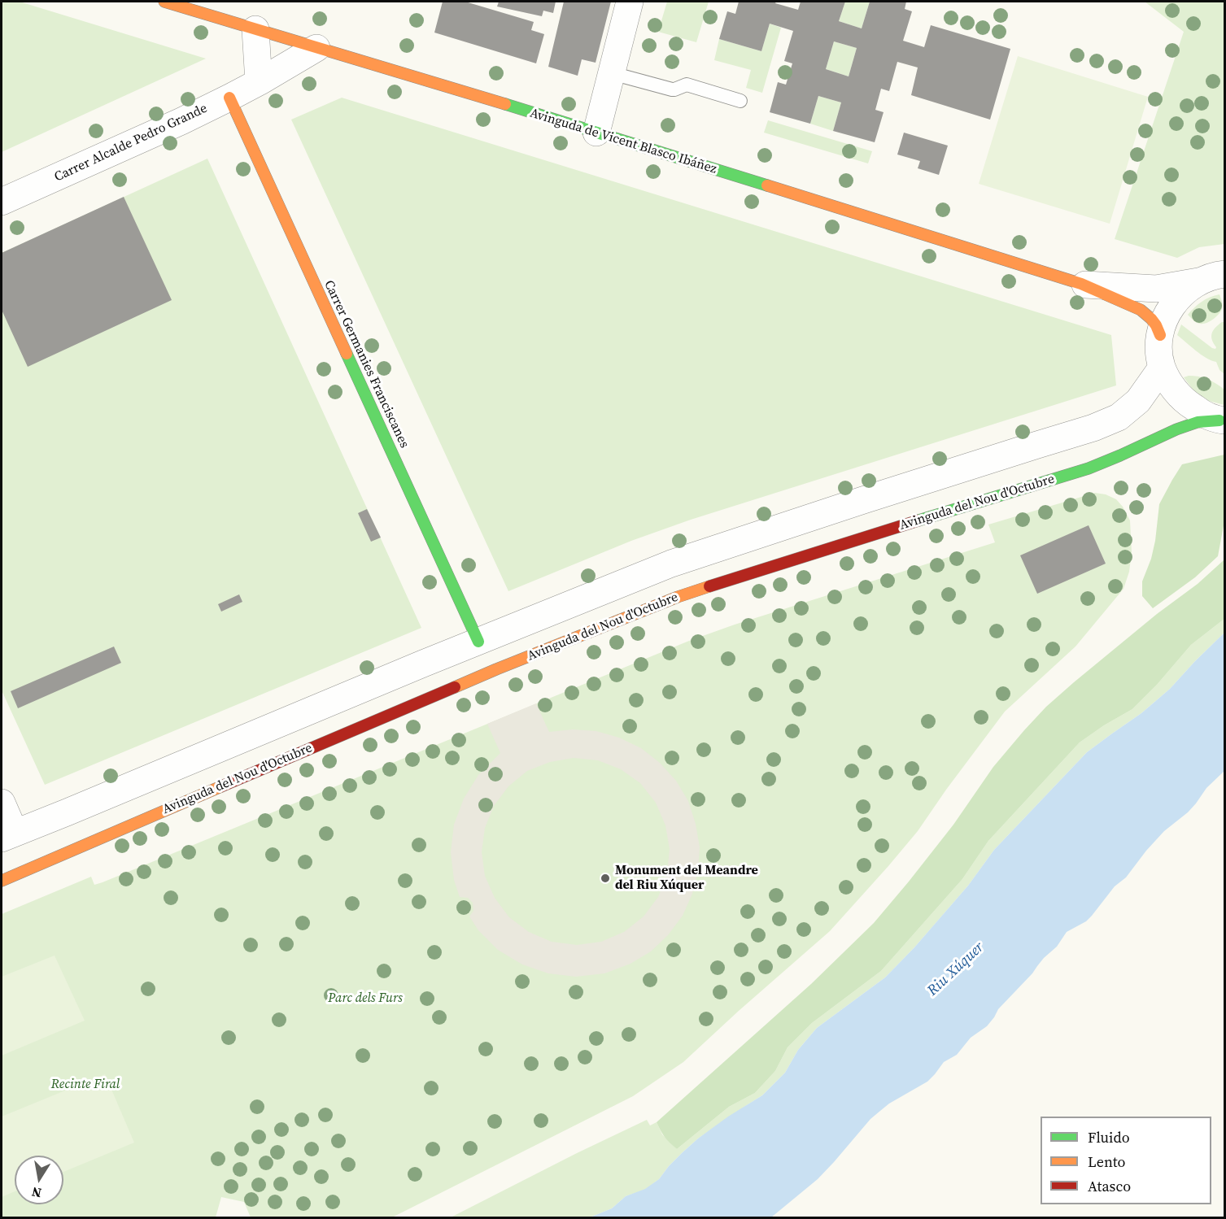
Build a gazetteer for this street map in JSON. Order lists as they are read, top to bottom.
{
  "streets": {
    "street": [
      "Avinguda de Vicent Blasco Ibáñez",
      "Carrer Alcalde Pedro Grande",
      "Carrer Germanies Franciscanes",
      "Avinguda del Nou d'Octubre"
    ]
  },
  "crossings": [
    ["Avinguda de Vicent Blasco Ibáñez", "Carrer Alcalde Pedro Grande"],
    ["Carrer Alcalde Pedro Grande", "Carrer Germanies Franciscanes"]
  ],
  "water": ["Riu Xúquer"],
  "parks": ["Parc dels Furs", "Recinte Firal"],
  "places": ["Monument del Meandre del Riu Xúquer"],
  "legend": ["Fluido", "Lento", "Atasco"],
  "north": "bottom"
}
